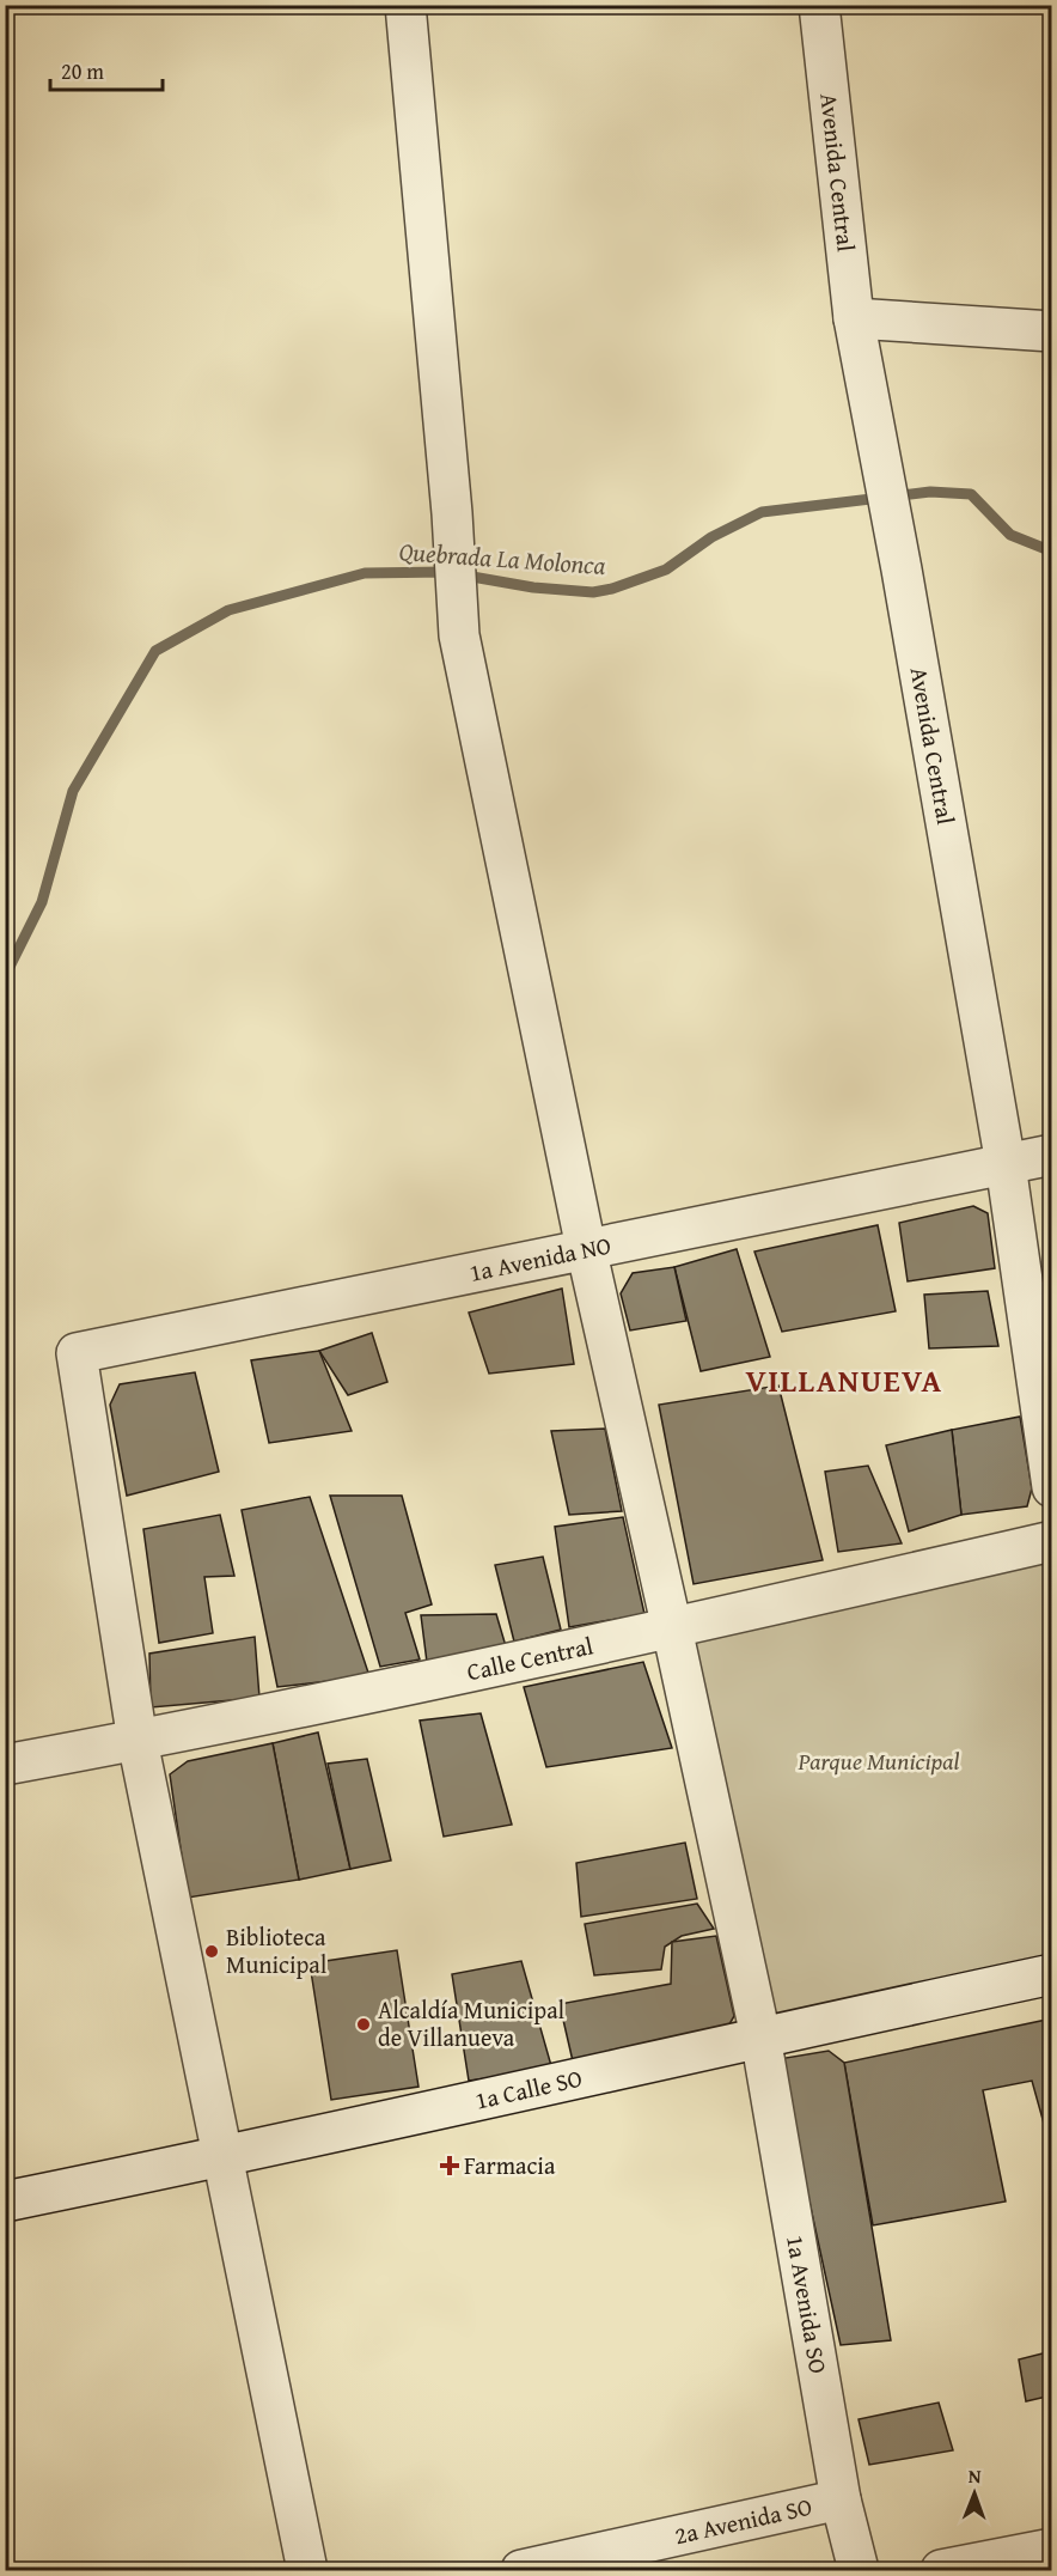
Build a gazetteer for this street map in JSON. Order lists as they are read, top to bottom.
{
  "streets": {
    "street": [
      "Avenida Central",
      "1a Avenida NO",
      "Calle Central",
      "1a Calle SO",
      "1a Avenida SO",
      "2a Avenida SO"
    ]
  },
  "crossings": [
    ["Avenida Central", "1a Avenida NO"],
    ["1a Avenida NO", "Calle Central"],
    ["1a Avenida NO", "1a Avenida SO"],
    ["Calle Central", "1a Avenida SO"],
    ["1a Calle SO", "1a Avenida SO"],
    ["1a Avenida SO", "2a Avenida SO"]
  ],
  "districts": ["VILLANUEVA"],
  "water": ["Quebrada La Molonca"],
  "parks": ["Parque Municipal"],
  "places": {
    "other": ["Biblioteca Municipal", "Alcaldía Municipal de Villanueva"],
    "health": ["Farmacia"]
  },
  "scale_bar": "20 m",
  "north": "top"
}
